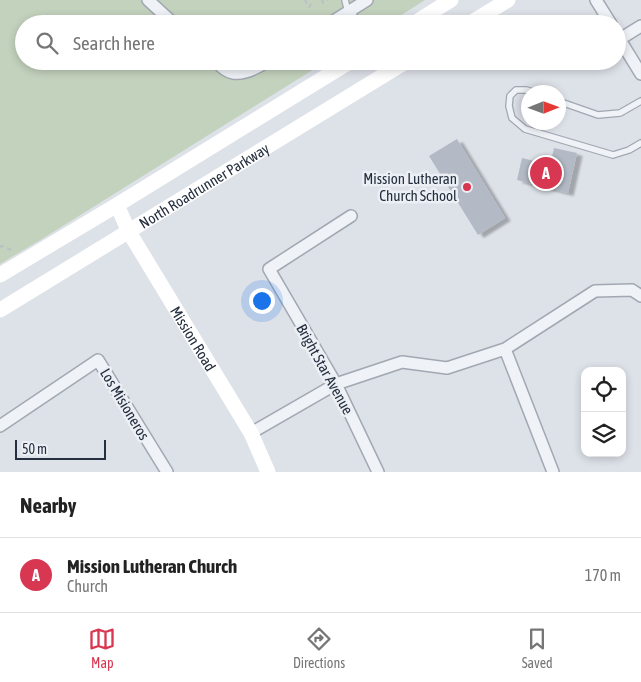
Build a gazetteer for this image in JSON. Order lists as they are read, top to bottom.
{
  "streets": {
    "main road": ["North Roadrunner Parkway", "Mission Road"],
    "street": ["Bright Star Avenue", "Los Misioneros"]
  },
  "crossings": [
    ["North Roadrunner Parkway", "Mission Road"]
  ],
  "places": ["Mission Lutheran Church School"],
  "scale_bar": "50 m",
  "north": "right",
  "page": {
    "search": "Search here",
    "pins": "A",
    "scale": "50 m",
    "heading": "Nearby",
    "list": [
      {
        "mark": "A",
        "name": "Mission Lutheran Church",
        "note": "Church",
        "value": "170 m"
      }
    ],
    "nav": ["Map", "Directions", "Saved"]
  }
}
